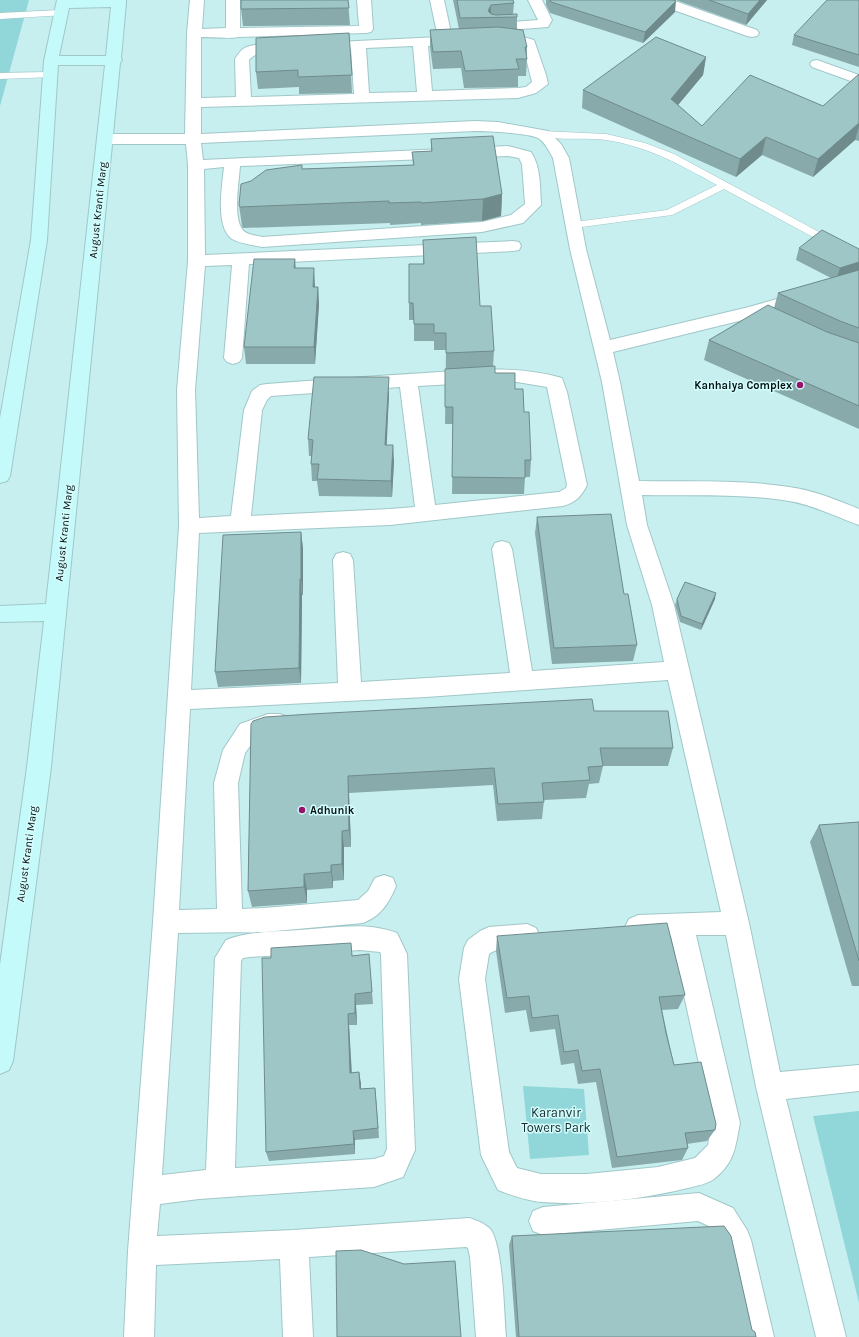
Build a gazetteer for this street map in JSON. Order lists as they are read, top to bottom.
{
  "streets": {
    "main road": ["August Kranti Marg"]
  },
  "parks": ["Karanvir Towers Park"],
  "places": ["Kanhaiya Complex", "Adhunik"]
}
